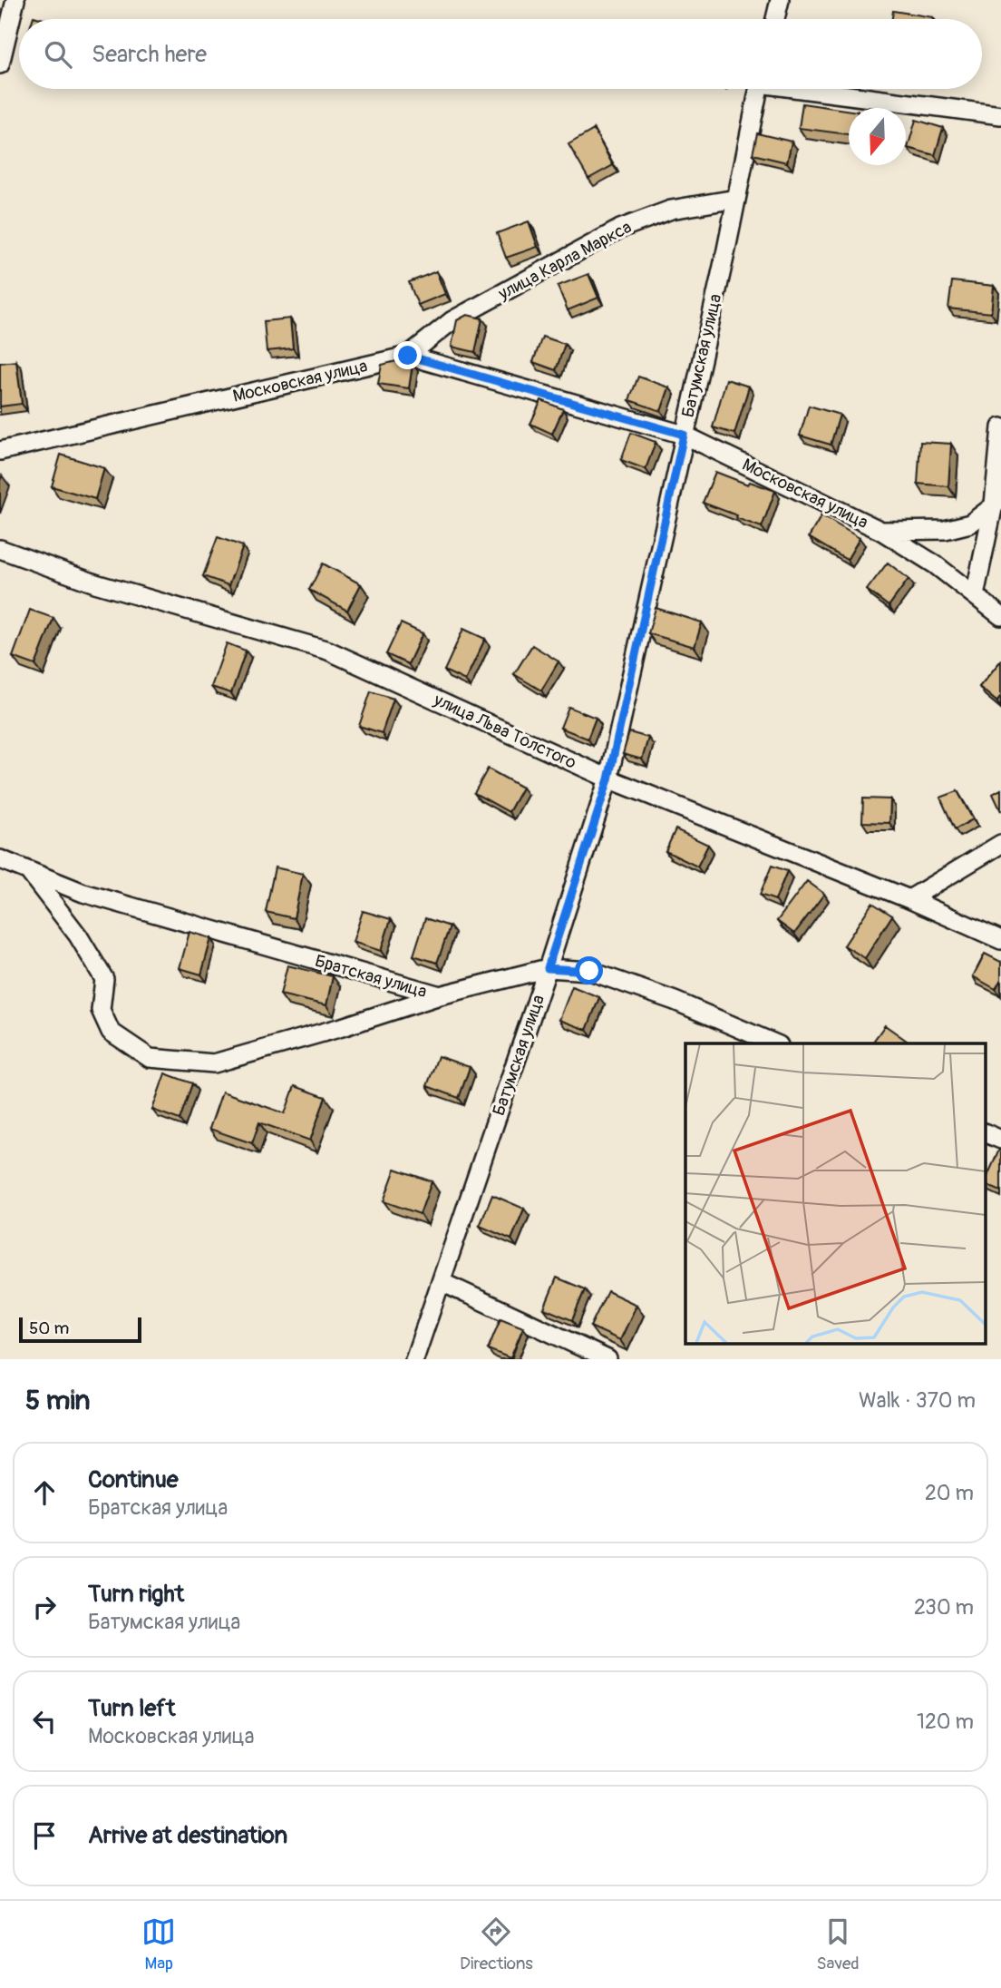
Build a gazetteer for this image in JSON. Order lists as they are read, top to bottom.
{
  "streets": {
    "street": [
      "улица Карла Маркса",
      "Батумская улица",
      "Московская улица",
      "улица Льва Толстого",
      "Братская улица"
    ]
  },
  "crossings": [
    ["улица Карла Маркса", "Батумская улица"],
    ["улица Карла Маркса", "Московская улица"],
    ["Батумская улица", "Московская улица"],
    ["Батумская улица", "улица Льва Толстого"],
    ["Батумская улица", "Братская улица"]
  ],
  "scale_bar": "50 m",
  "north": "bottom",
  "page": {
    "search": "Search here",
    "scale": "50 m",
    "heading": ["5 min", "Walk · 370 m"],
    "list": [
      ["Continue", "Братская улица", "20 m"],
      ["Turn right", "Батумская улица", "230 m"],
      ["Turn left", "Московская улица", "120 m"],
      "Arrive at destination"
    ],
    "nav": ["Map", "Directions", "Saved"]
  }
}
